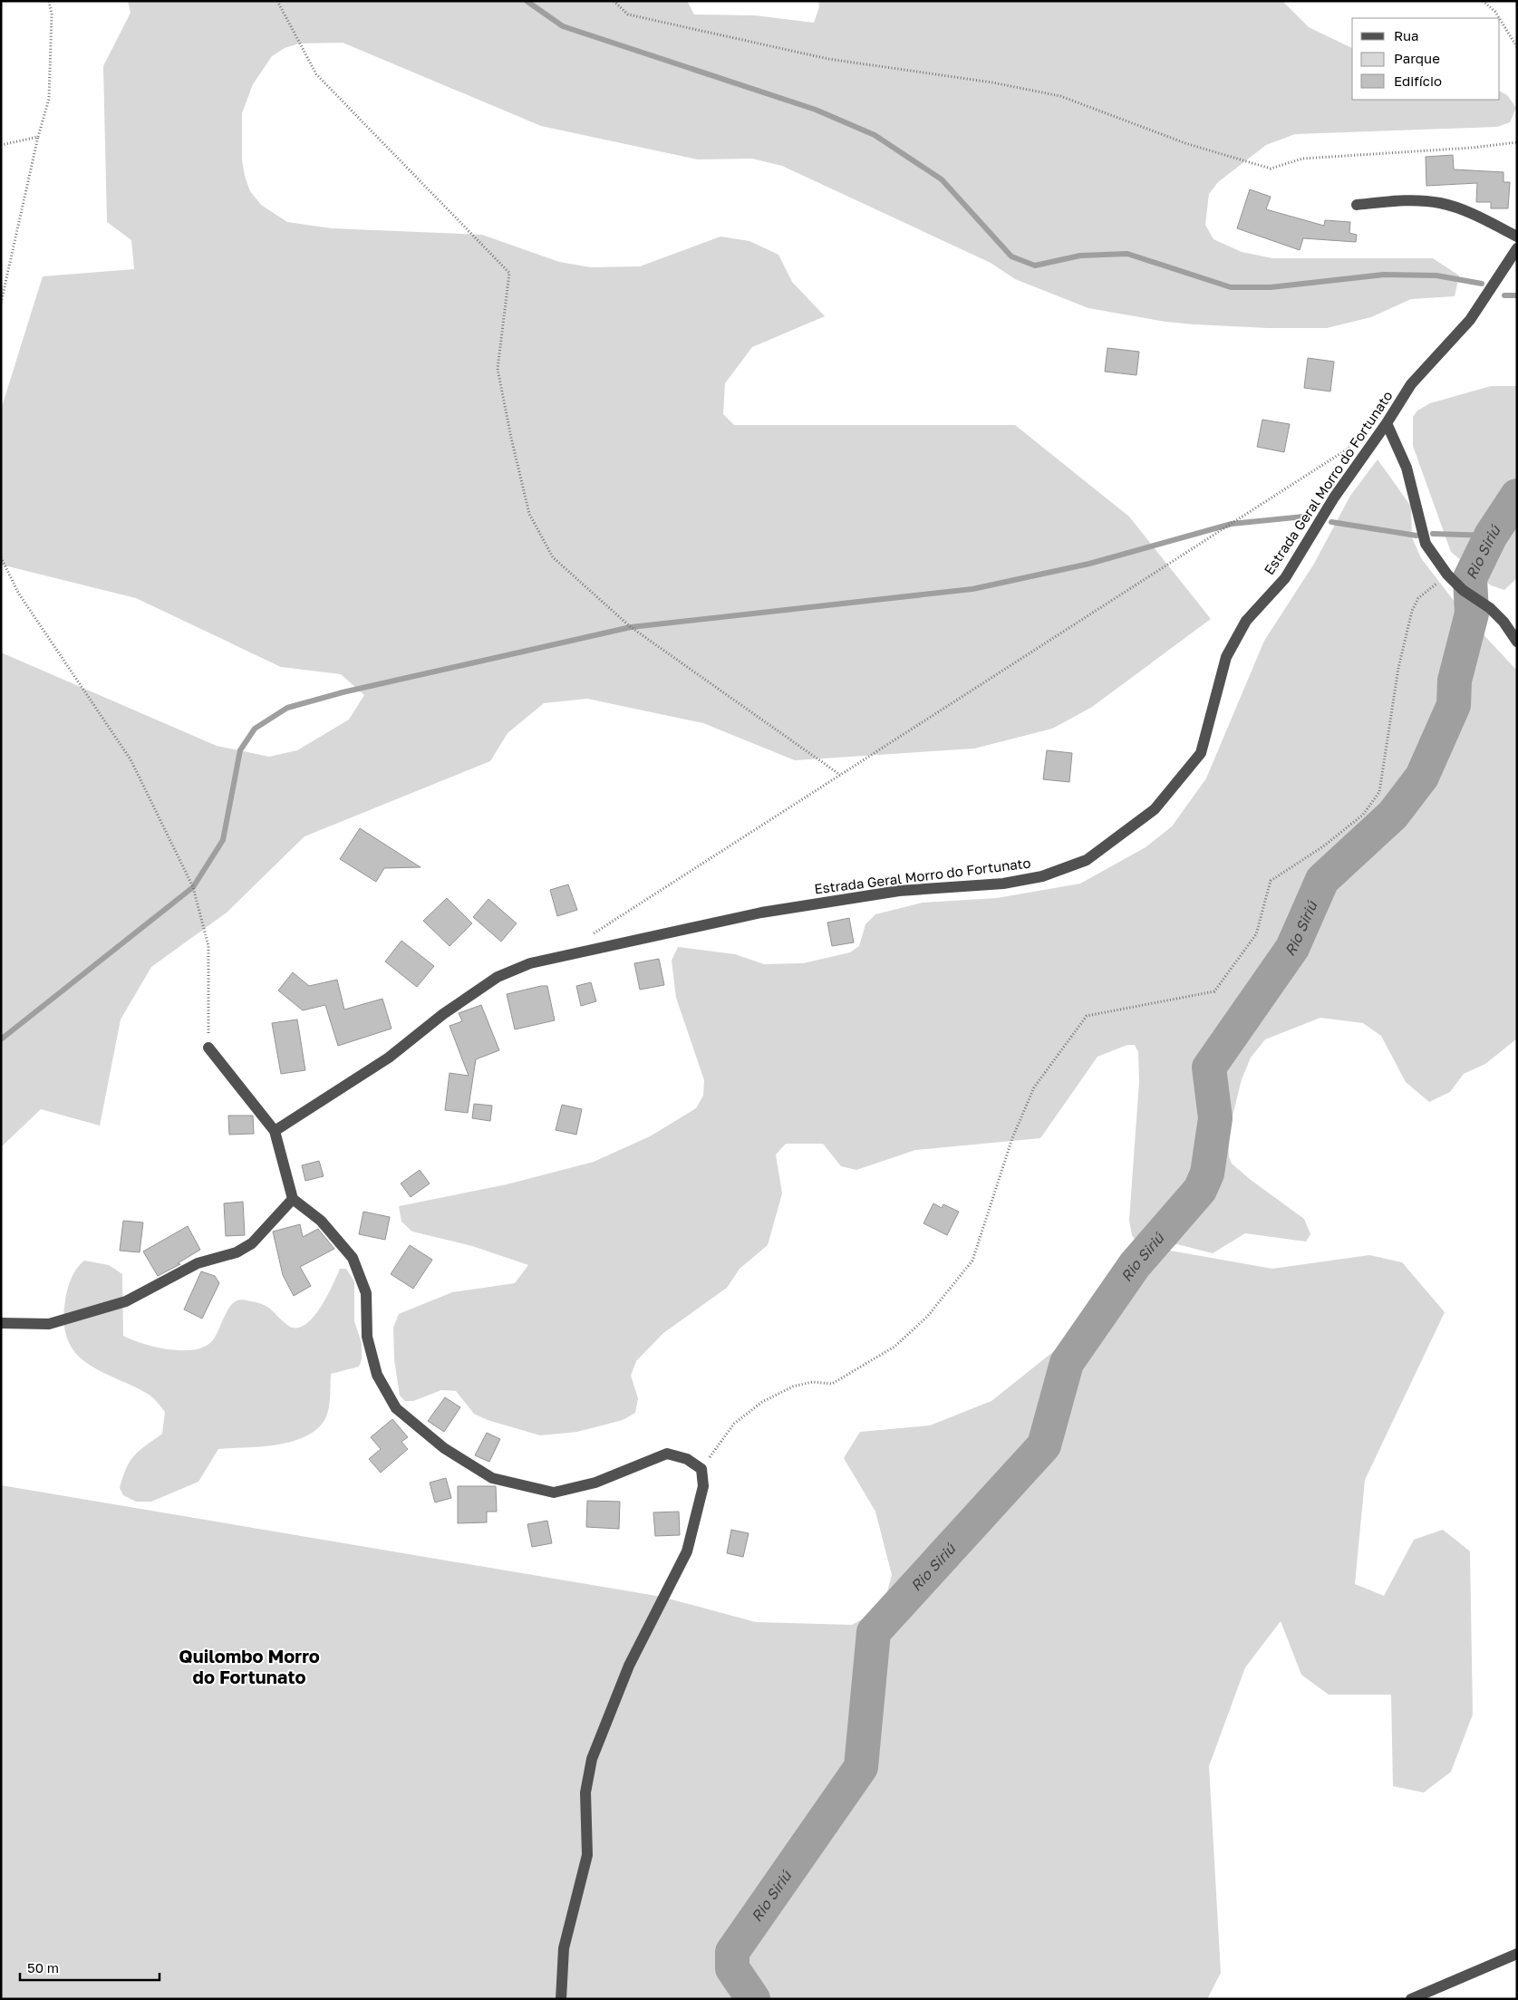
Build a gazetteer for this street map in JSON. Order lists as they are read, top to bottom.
{
  "streets": {
    "street": ["Estrada Geral Morro do Fortunato"]
  },
  "districts": ["Quilombo Morro do Fortunato"],
  "water": ["Rio Siriú"],
  "legend": ["Rua", "Parque", "Edifício"],
  "scale_bar": "50 m"
}
